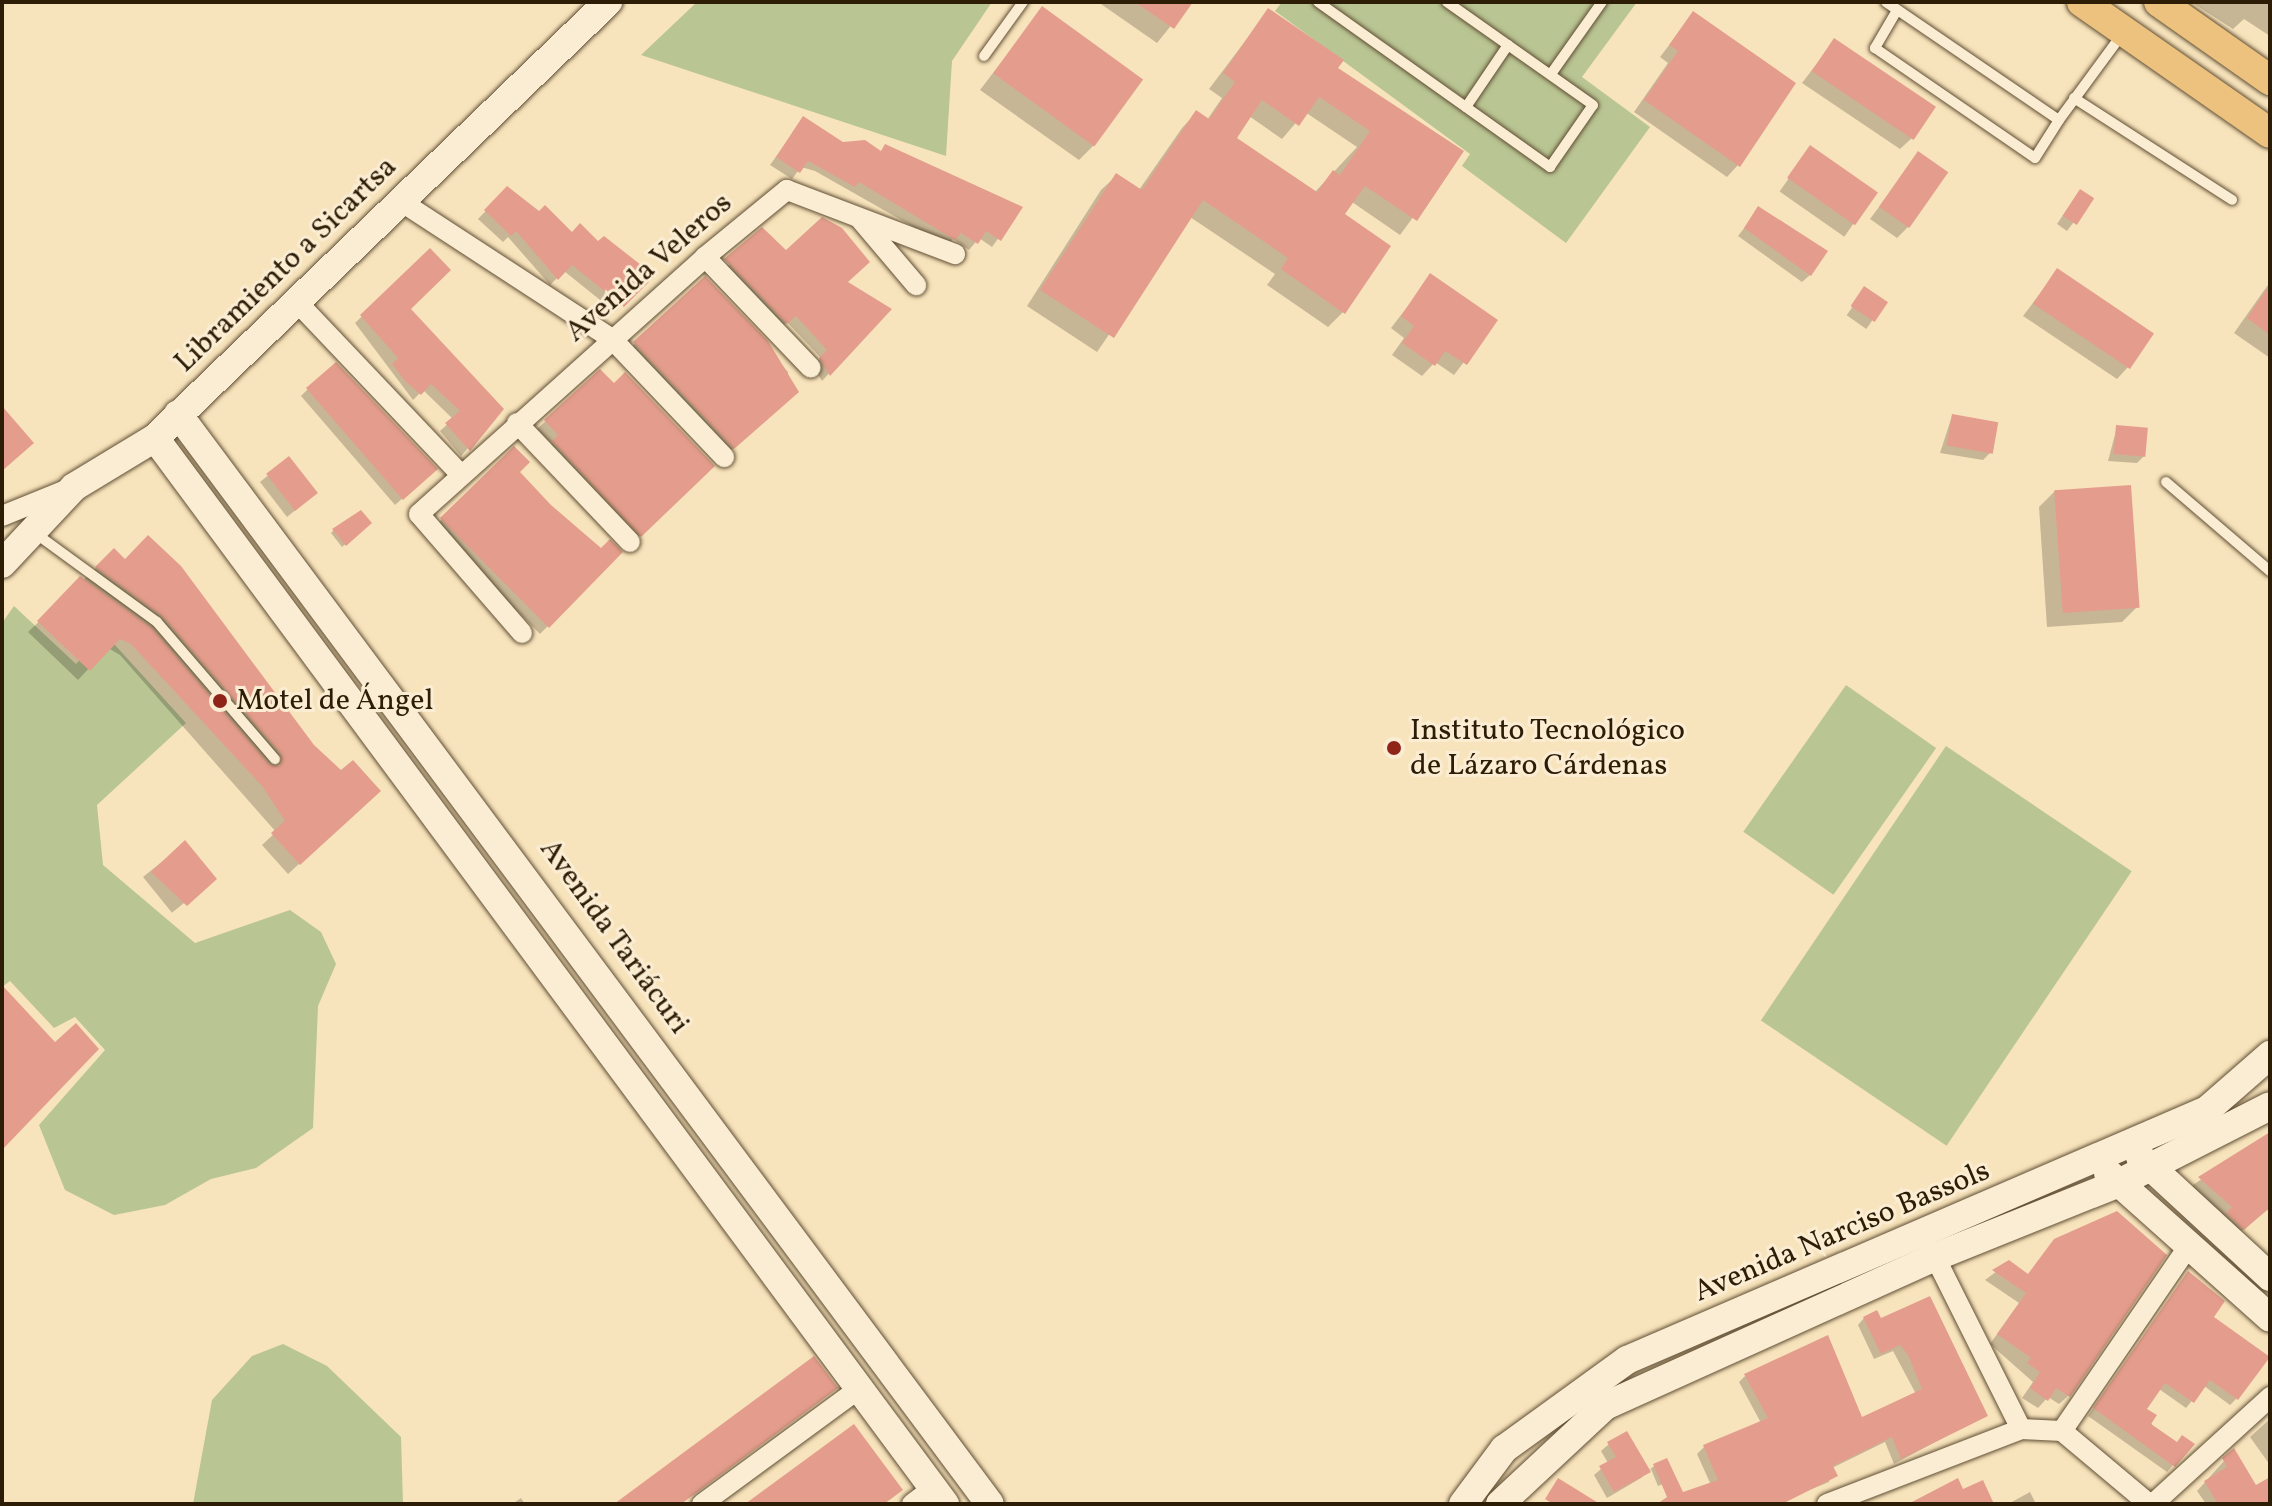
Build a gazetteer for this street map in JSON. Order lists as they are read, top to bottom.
{
  "streets": {
    "street": [
      "Libramiento a Sicartsa",
      "Avenida Veleros",
      "Avenida Tariácuri",
      "Avenida Narciso Bassols"
    ]
  },
  "crossings": [
    ["Libramiento a Sicartsa", "Avenida Tariácuri"]
  ],
  "places": ["Motel de Ángel", "Instituto Tecnológico de Lázaro Cárdenas"]
}
